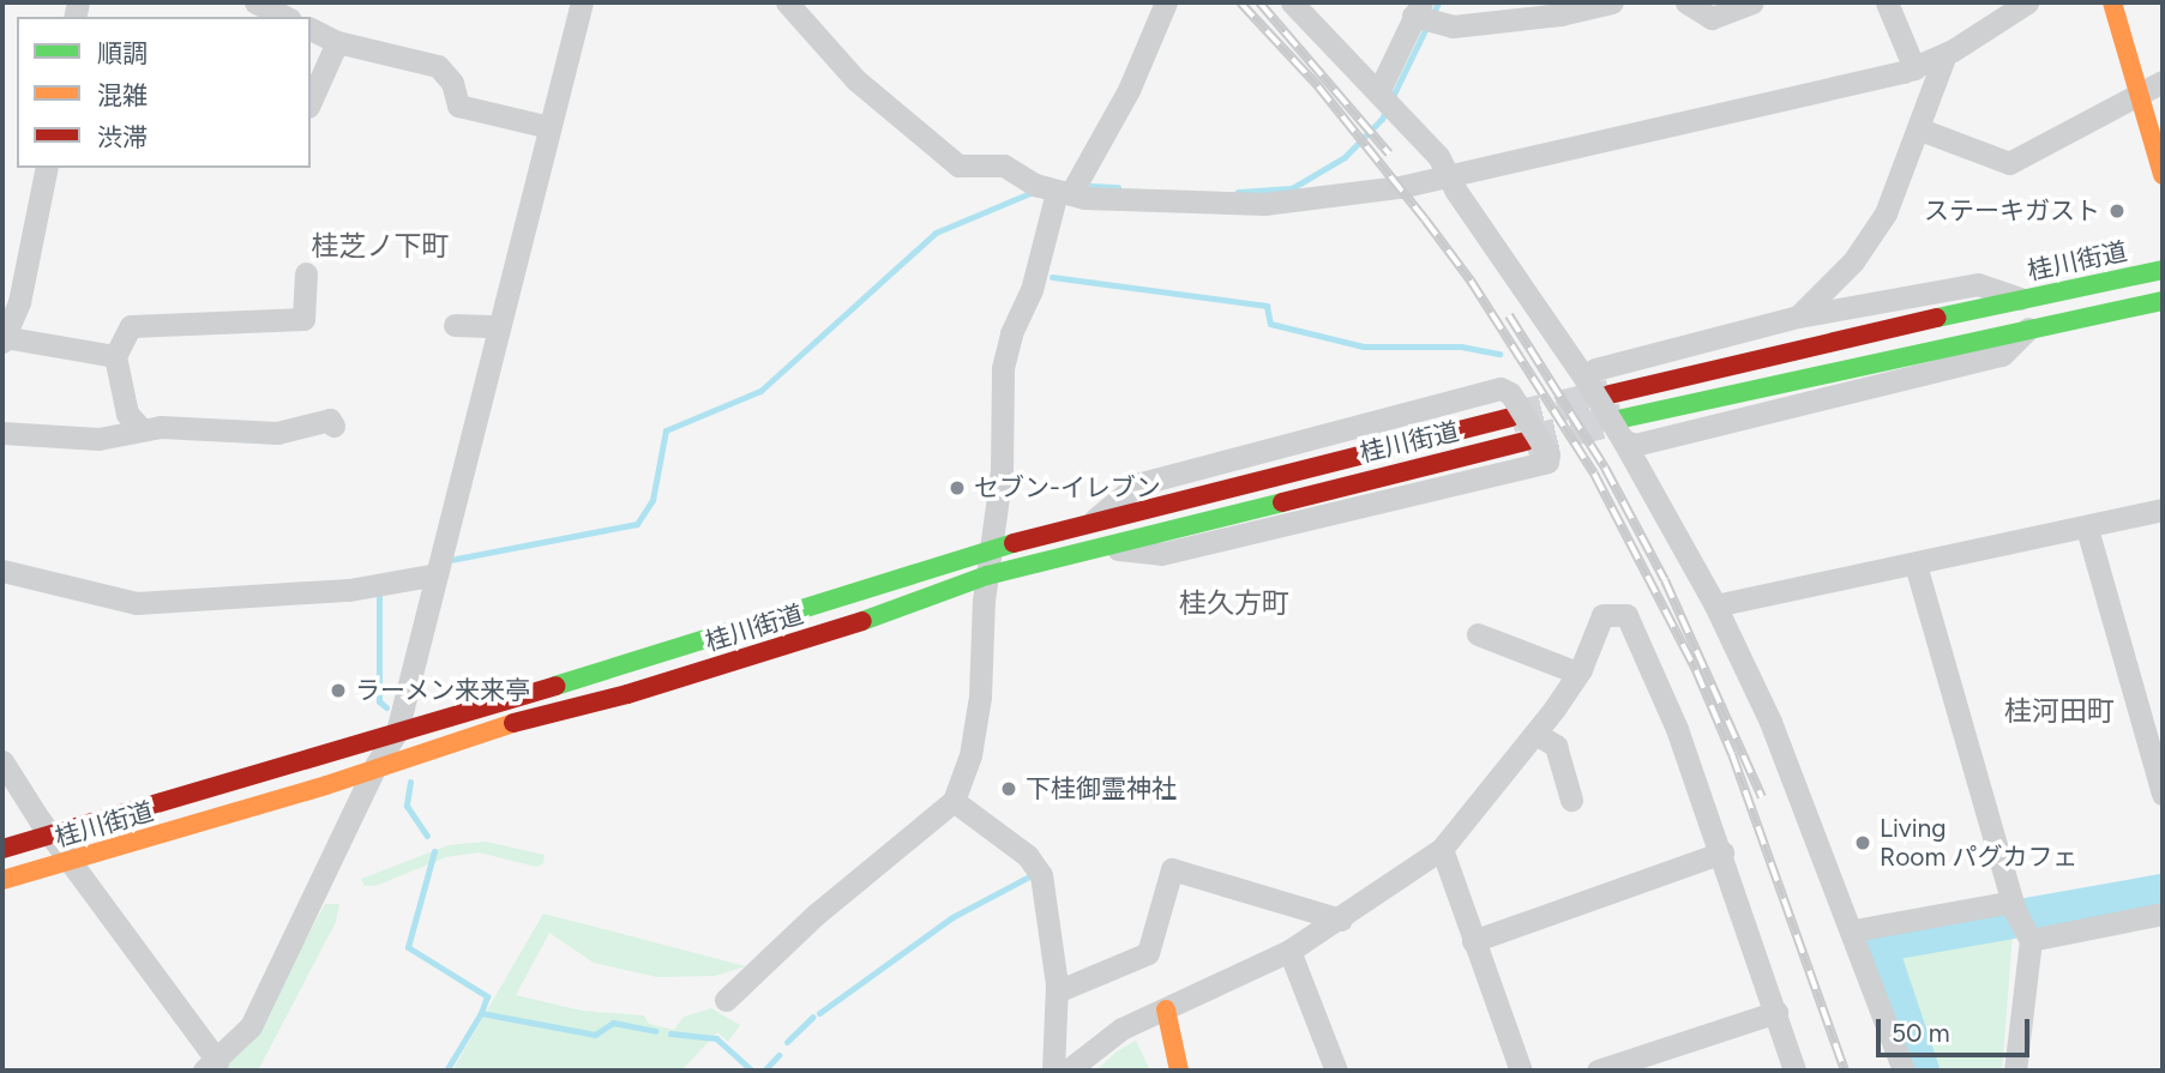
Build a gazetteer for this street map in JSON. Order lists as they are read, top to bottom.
{
  "streets": {
    "street": ["桂川街道"]
  },
  "districts": ["桂芝ノ下町", "桂久方町", "桂河田町"],
  "places": [
    "ステーキガスト",
    "セブン-イレブン",
    "ラーメン来来亭",
    "下桂御霊神社",
    "Living Room パグカフェ"
  ],
  "legend": ["順調", "混雑", "渋滞"],
  "scale_bar": "50 m"
}
